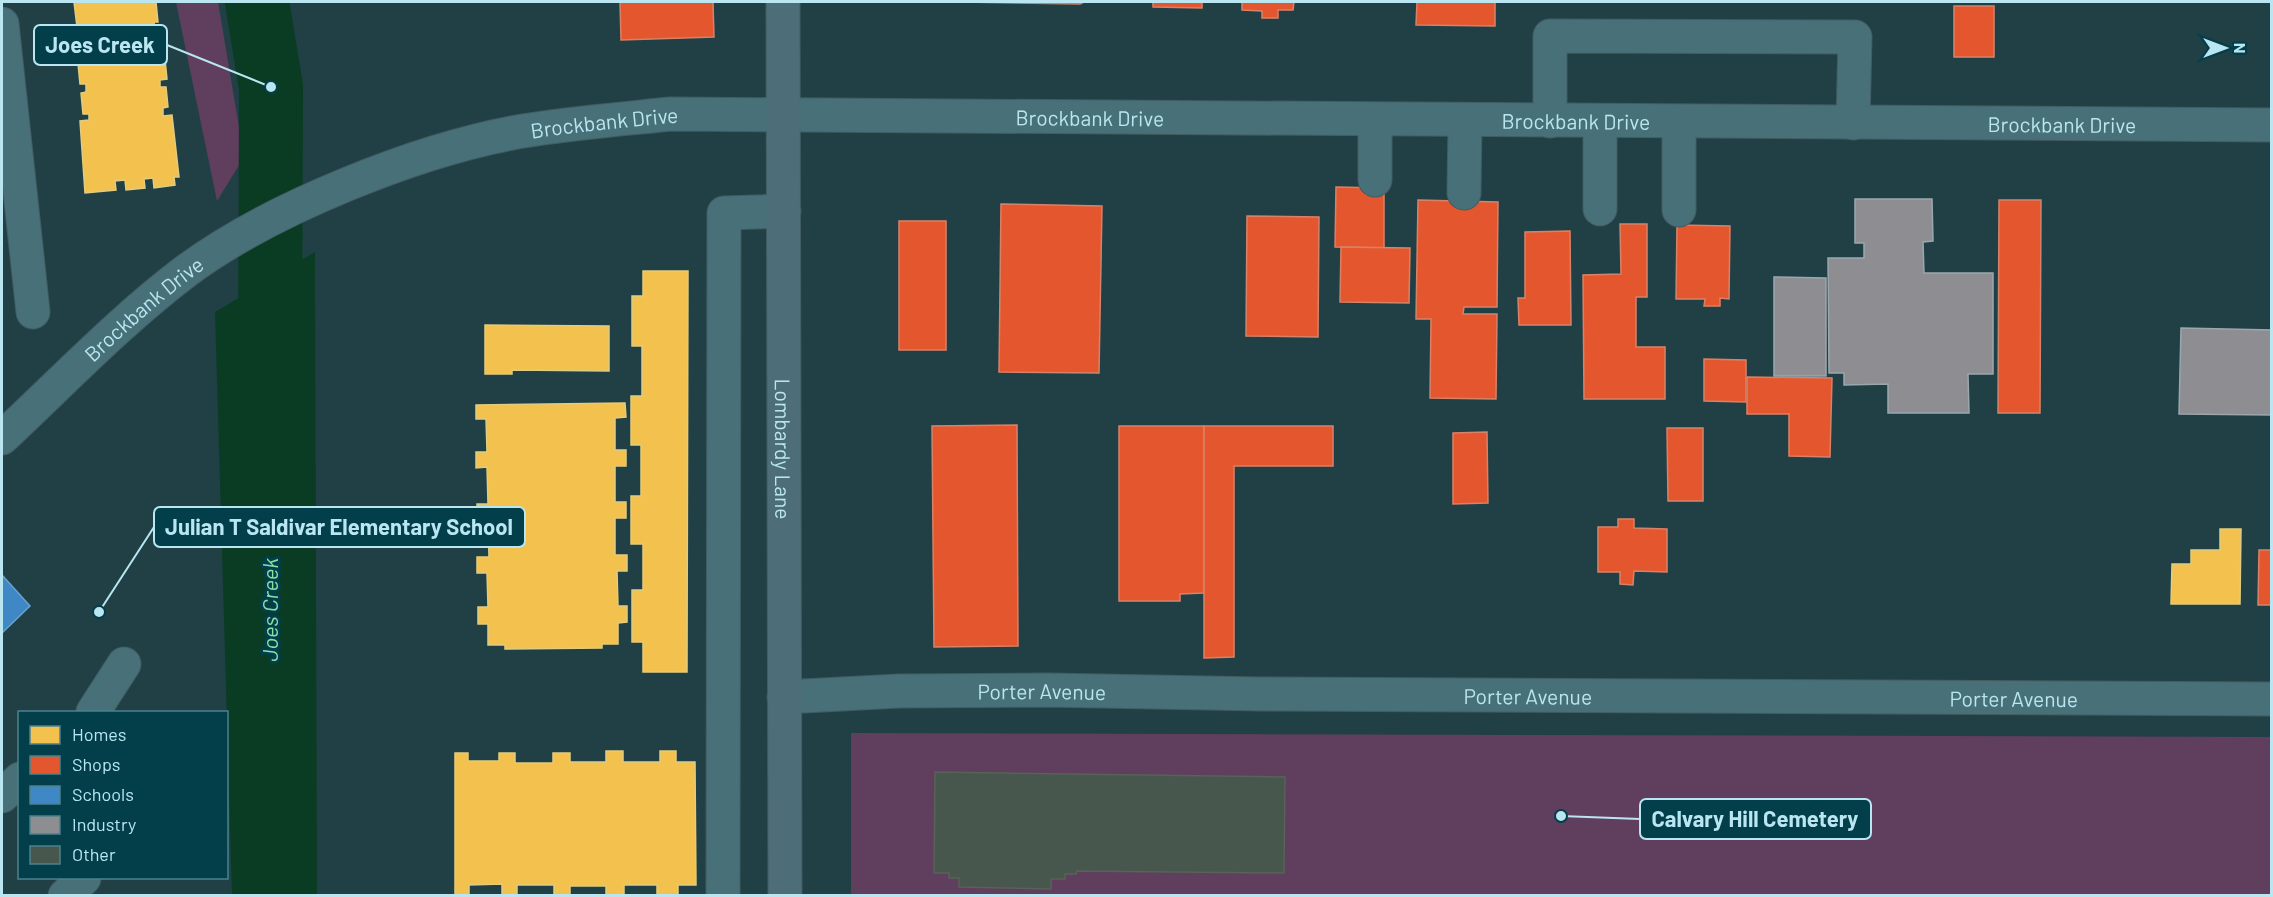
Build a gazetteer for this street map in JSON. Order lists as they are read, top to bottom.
{
  "streets": {
    "main road": ["Lombardy Lane"],
    "street": ["Brockbank Drive", "Porter Avenue"]
  },
  "crossings": [
    ["Brockbank Drive", "Lombardy Lane"],
    ["Lombardy Lane", "Porter Avenue"]
  ],
  "water": ["Joes Creek"],
  "places": ["Joes Creek", "Julian T Saldivar Elementary School", "Calvary Hill Cemetery"],
  "legend": [
    "Homes",
    "Shops",
    "Schools",
    "Industry",
    "Other"
  ],
  "north": "right"
}
